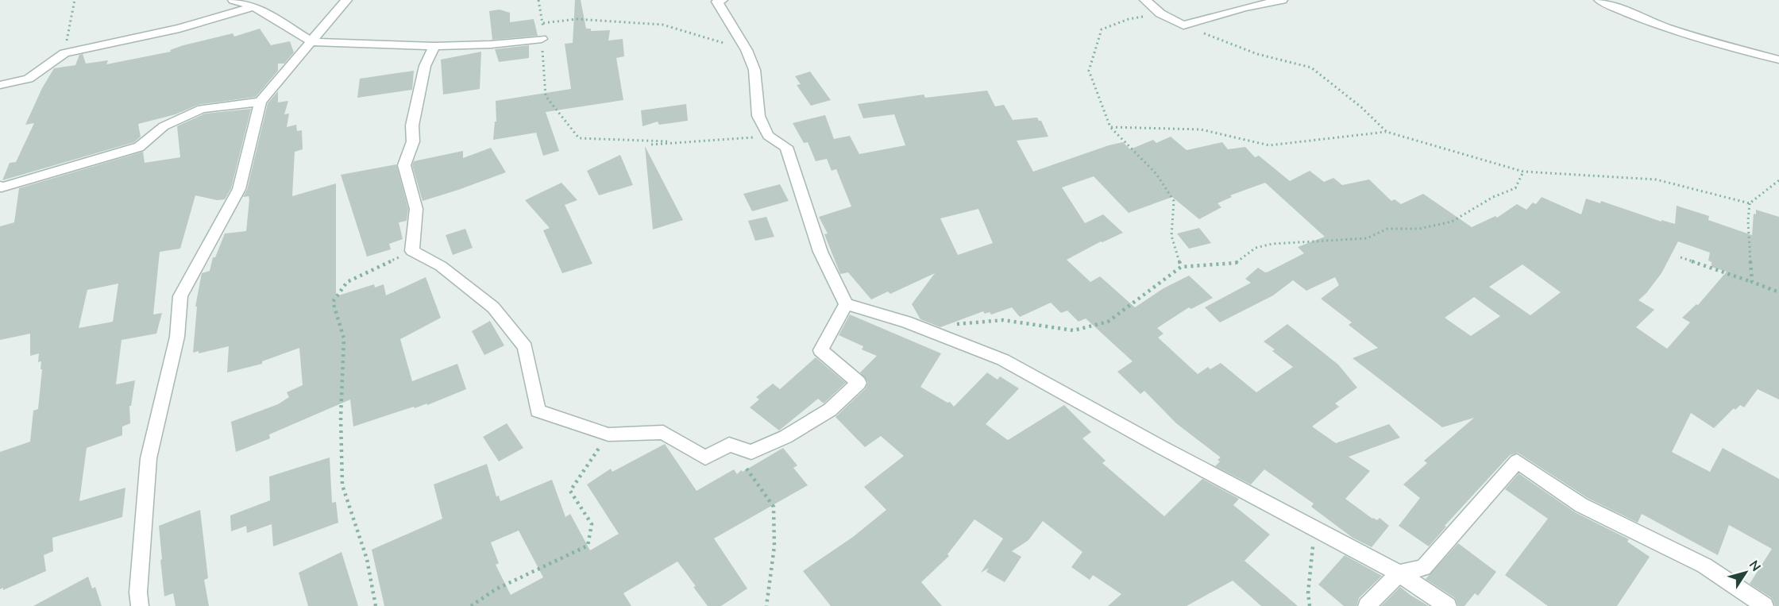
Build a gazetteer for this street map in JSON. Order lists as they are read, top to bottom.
{
  "north": "top right"
}
